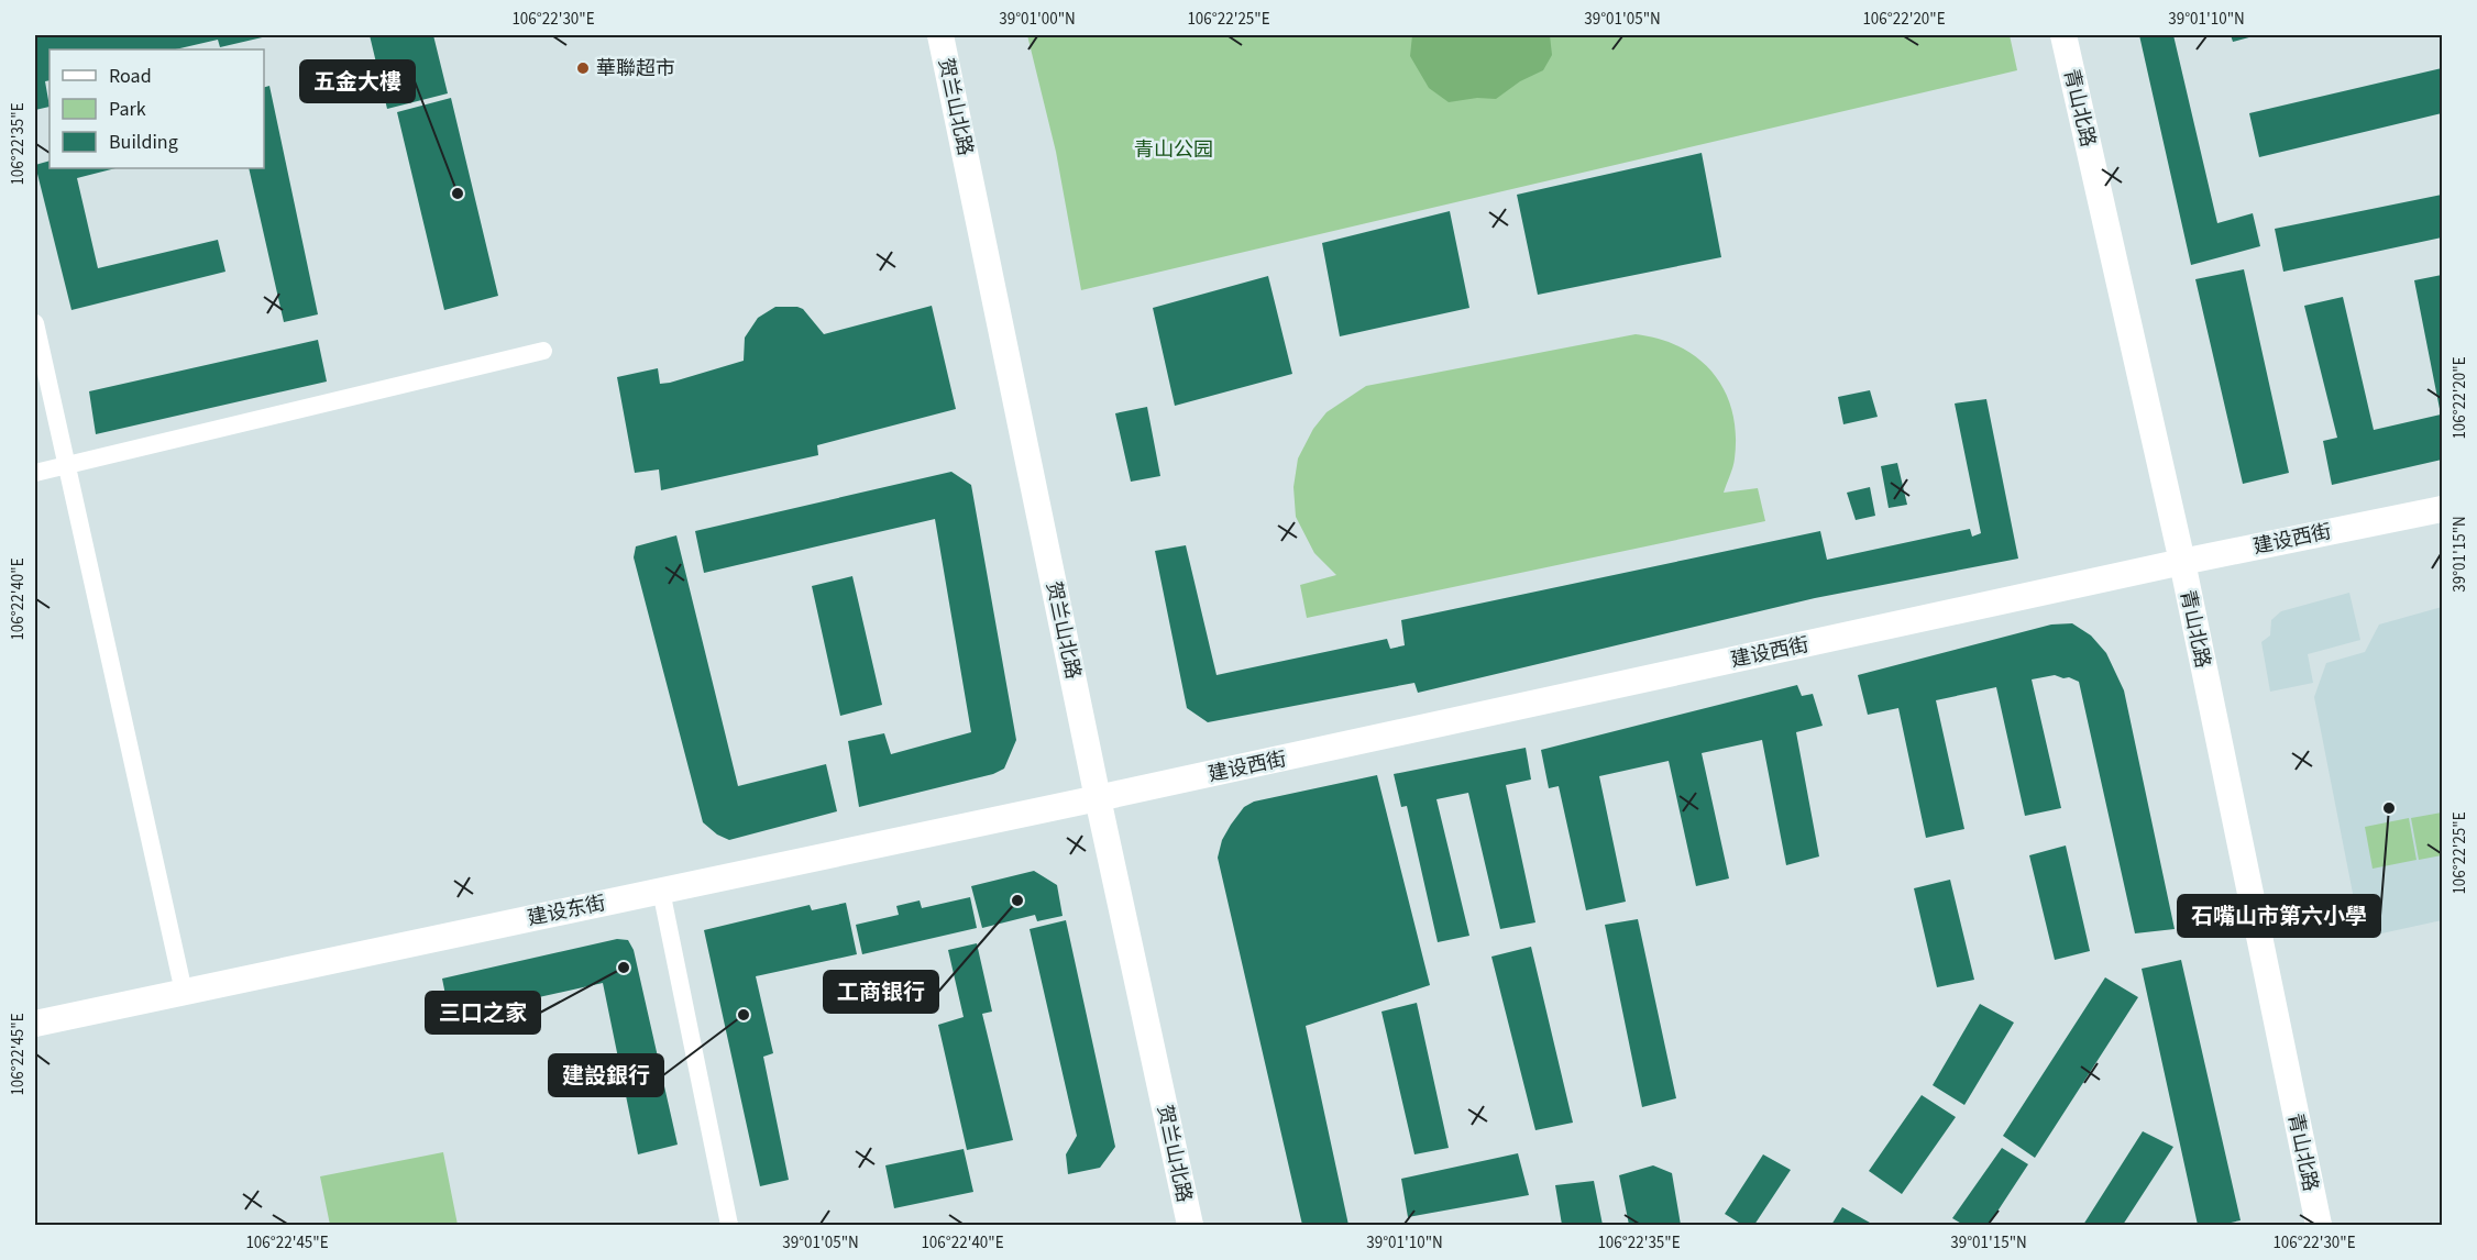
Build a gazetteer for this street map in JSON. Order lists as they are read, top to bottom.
{
  "streets": {
    "main road": [
      "贺兰山北路",
      "青山北路",
      "建设西街",
      "建设东街"
    ]
  },
  "crossings": [
    ["贺兰山北路", "建设西街"],
    ["贺兰山北路", "建设东街"],
    ["青山北路", "建设西街"],
    ["建设西街", "建设东街"]
  ],
  "parks": ["青山公园"],
  "places": [
    "華聯超市",
    "五金大樓",
    "石嘴山市第六小學",
    "工商银行",
    "三口之家",
    "建設銀行"
  ],
  "legend": ["Road", "Park", "Building"],
  "coordinates": [
    "106°22'30\"E",
    "39°01'00\"N",
    "106°22'25\"E",
    "39°01'05\"N",
    "106°22'20\"E",
    "39°01'10\"N",
    "106°22'35\"E",
    "39°01'15\"N",
    "106°22'40\"E",
    "106°22'45\"E"
  ]
}
